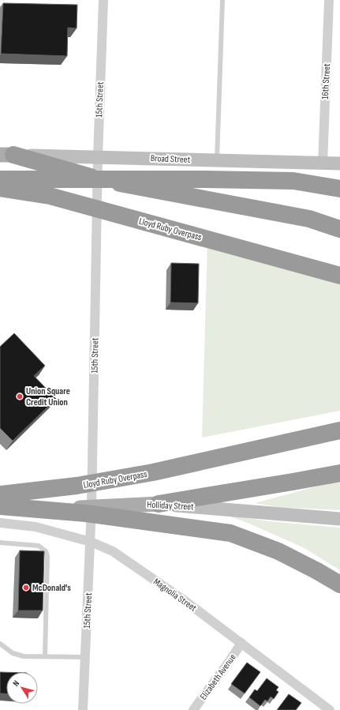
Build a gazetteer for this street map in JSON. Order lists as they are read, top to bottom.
{
  "streets": {
    "highway": ["Lloyd Ruby Overpass"],
    "main road": ["Broad Street", "Holliday Street"],
    "street": [
      "16th Street",
      "15th Street",
      "Magnolia Street",
      "Elizabeth Avenue"
    ]
  },
  "crossings": [
    ["16th Street", "Broad Street"],
    ["15th Street", "Broad Street"],
    ["15th Street", "Holliday Street"],
    ["15th Street", "Magnolia Street"],
    ["Magnolia Street", "Elizabeth Avenue"]
  ],
  "places": ["Union Square Credit Union", "McDonald's"],
  "north": "top left"
}
